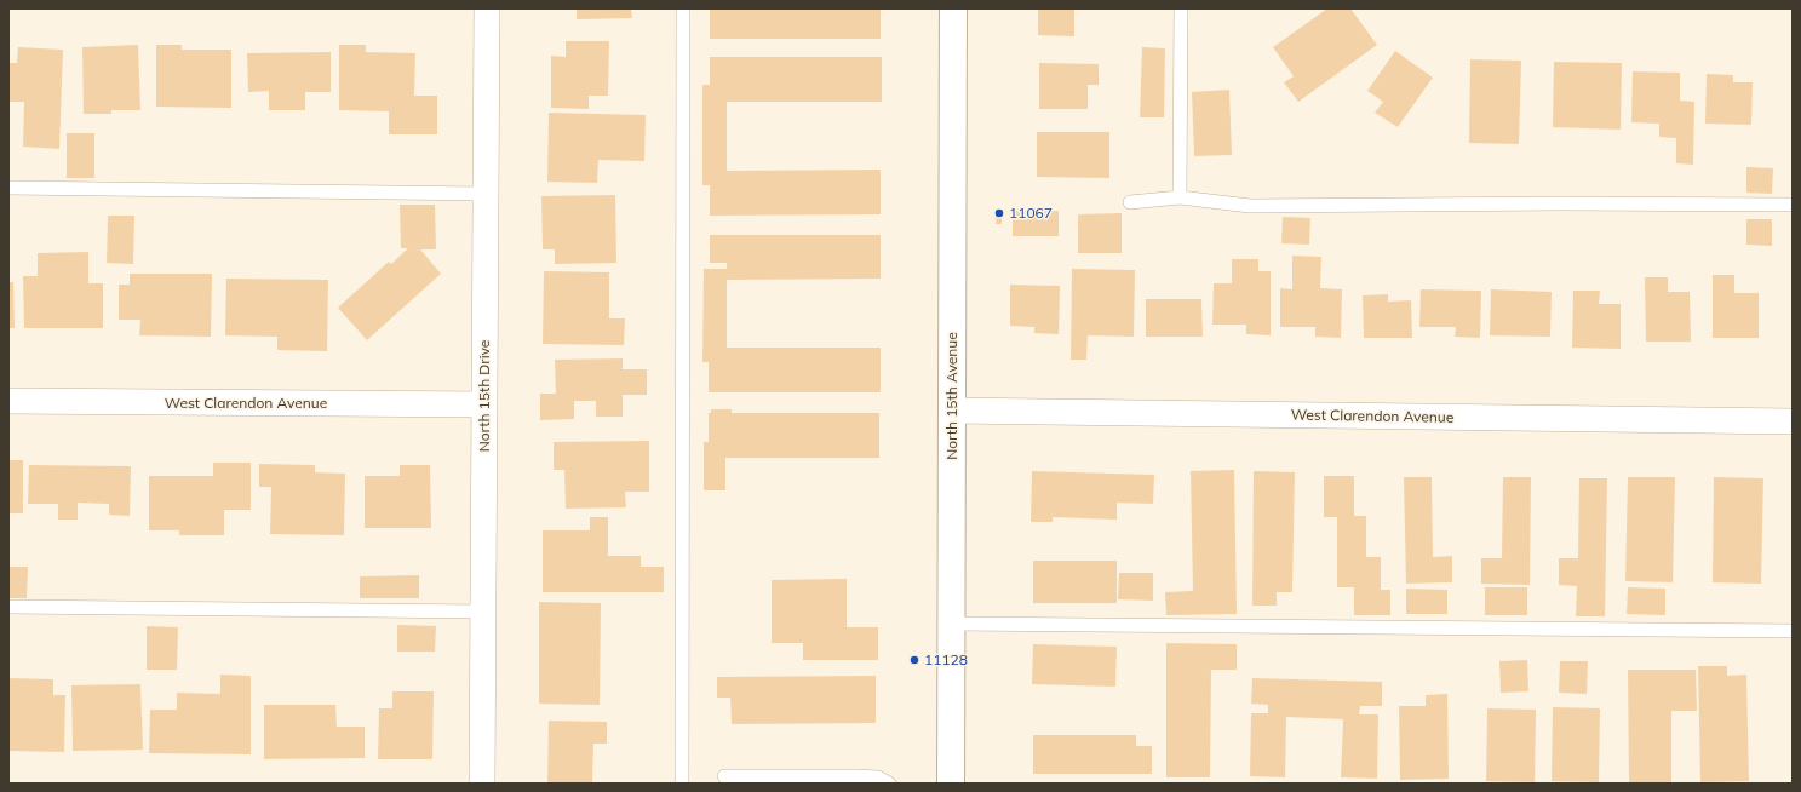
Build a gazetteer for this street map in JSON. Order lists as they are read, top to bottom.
{
  "streets": {
    "street": ["North 15th Drive", "North 15th Avenue", "West Clarendon Avenue"]
  },
  "crossings": [
    ["North 15th Drive", "West Clarendon Avenue"],
    ["North 15th Avenue", "West Clarendon Avenue"]
  ],
  "places": ["11067", "11128"]
}
